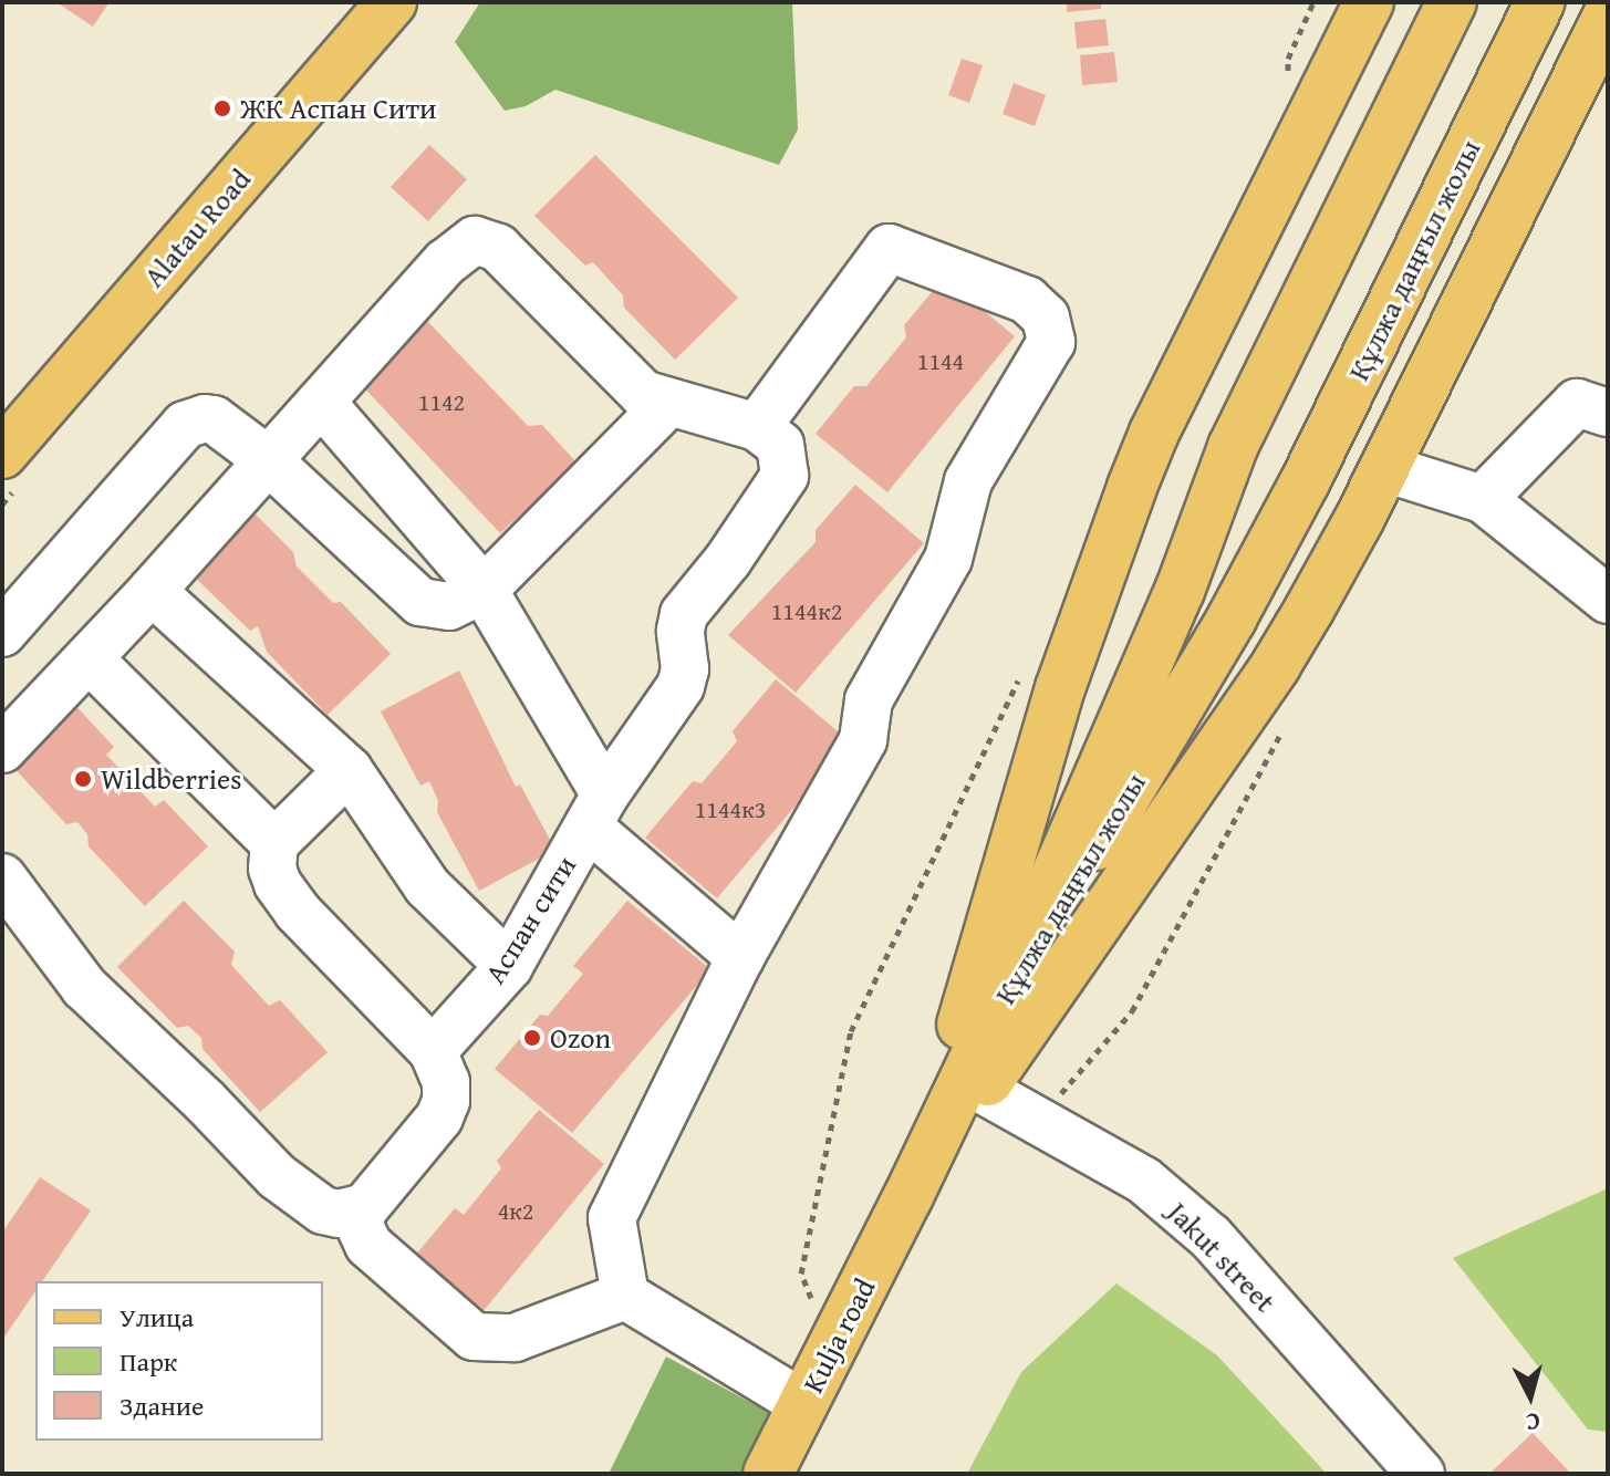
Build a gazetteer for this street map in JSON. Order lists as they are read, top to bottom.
{
  "streets": {
    "main road": ["Alatau Road", "Құлжа даңғыл жолы", "Kulja road"],
    "street": ["Аспан сити", "Jakut street"]
  },
  "places": ["ЖК Аспан Сити", "Wildberries", "Ozon"],
  "house_numbers": [
    "1144",
    "1142",
    "1144к2",
    "1144к3",
    "4к2"
  ],
  "legend": ["Улица", "Парк", "Здание"],
  "north": "bottom"
}
